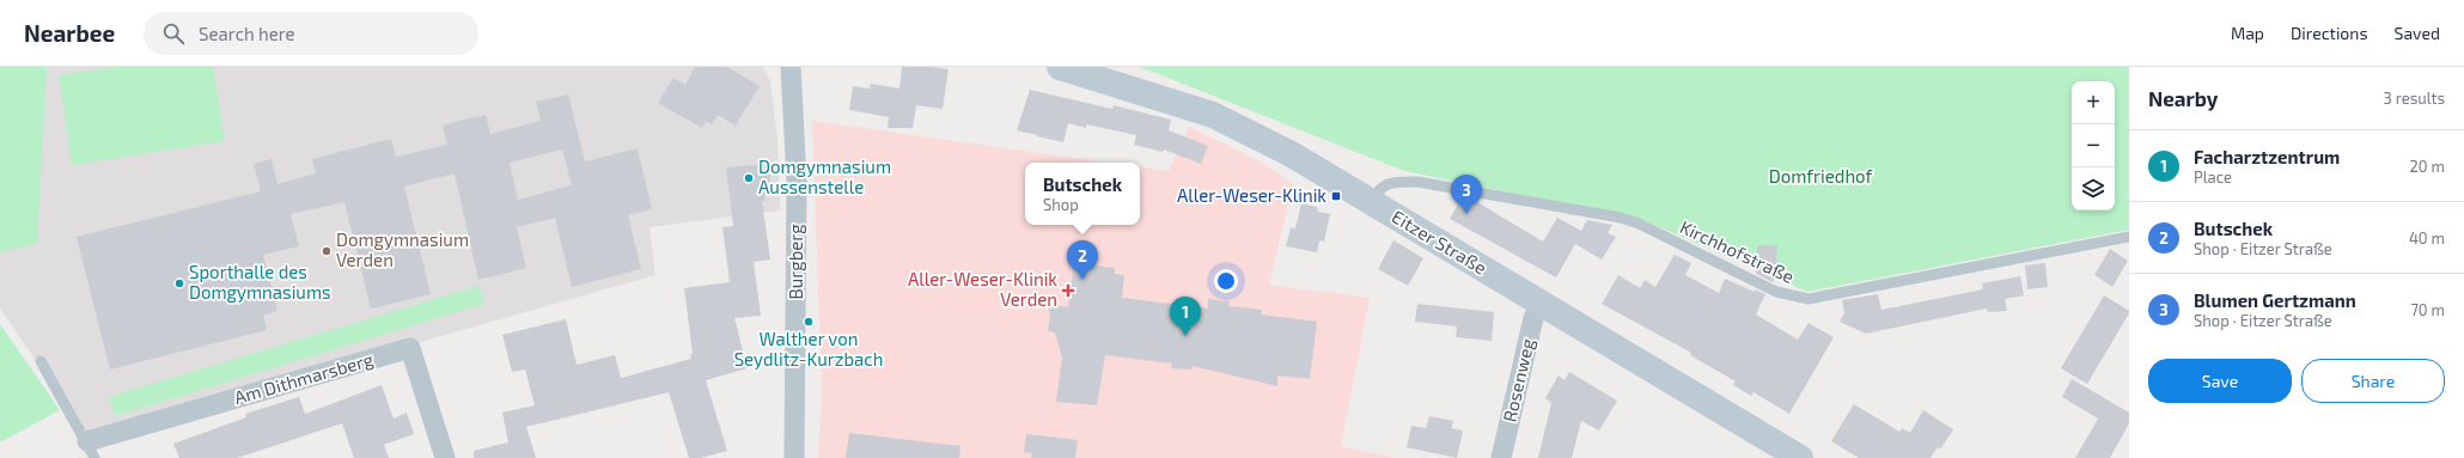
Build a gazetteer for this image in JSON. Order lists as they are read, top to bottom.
{
  "streets": {
    "main road": ["Eitzer Straße"],
    "street": ["Burgberg", "Am Dithmarsberg", "Rosenweg"],
    "lane": ["Kirchhofstraße"]
  },
  "crossings": [
    ["Eitzer Straße", "Kirchhofstraße"],
    ["Eitzer Straße", "Rosenweg"]
  ],
  "parks": ["Domfriedhof"],
  "places": {
    "other": [
      "Domgymnasium Aussenstelle",
      "Domgymnasium Verden",
      "Sporthalle des Domgymnasiums",
      "Walther von Seydlitz-Kurzbach"
    ],
    "transit": ["Aller-Weser-Klinik"],
    "health": ["Aller-Weser-Klinik Verden"]
  },
  "page": {
    "header": "Nearbee",
    "search": "Search here",
    "nav": ["Map", "Directions", "Saved"],
    "heading": ["Nearby", "3 results"],
    "map_buttons": ["+", "−"],
    "list": [
      {
        "mark": "1",
        "name": "Facharztzentrum",
        "note": "Place",
        "value": "20 m"
      },
      {
        "mark": "2",
        "name": "Butschek",
        "note": "Shop · Eitzer Straße",
        "value": "40 m"
      },
      {
        "mark": "3",
        "name": "Blumen Gertzmann",
        "note": "Shop · Eitzer Straße",
        "value": "70 m"
      }
    ],
    "popup": ["Butschek", "Shop"],
    "pins": ["3", "2", "1"],
    "buttons": ["Save", "Share"]
  }
}
